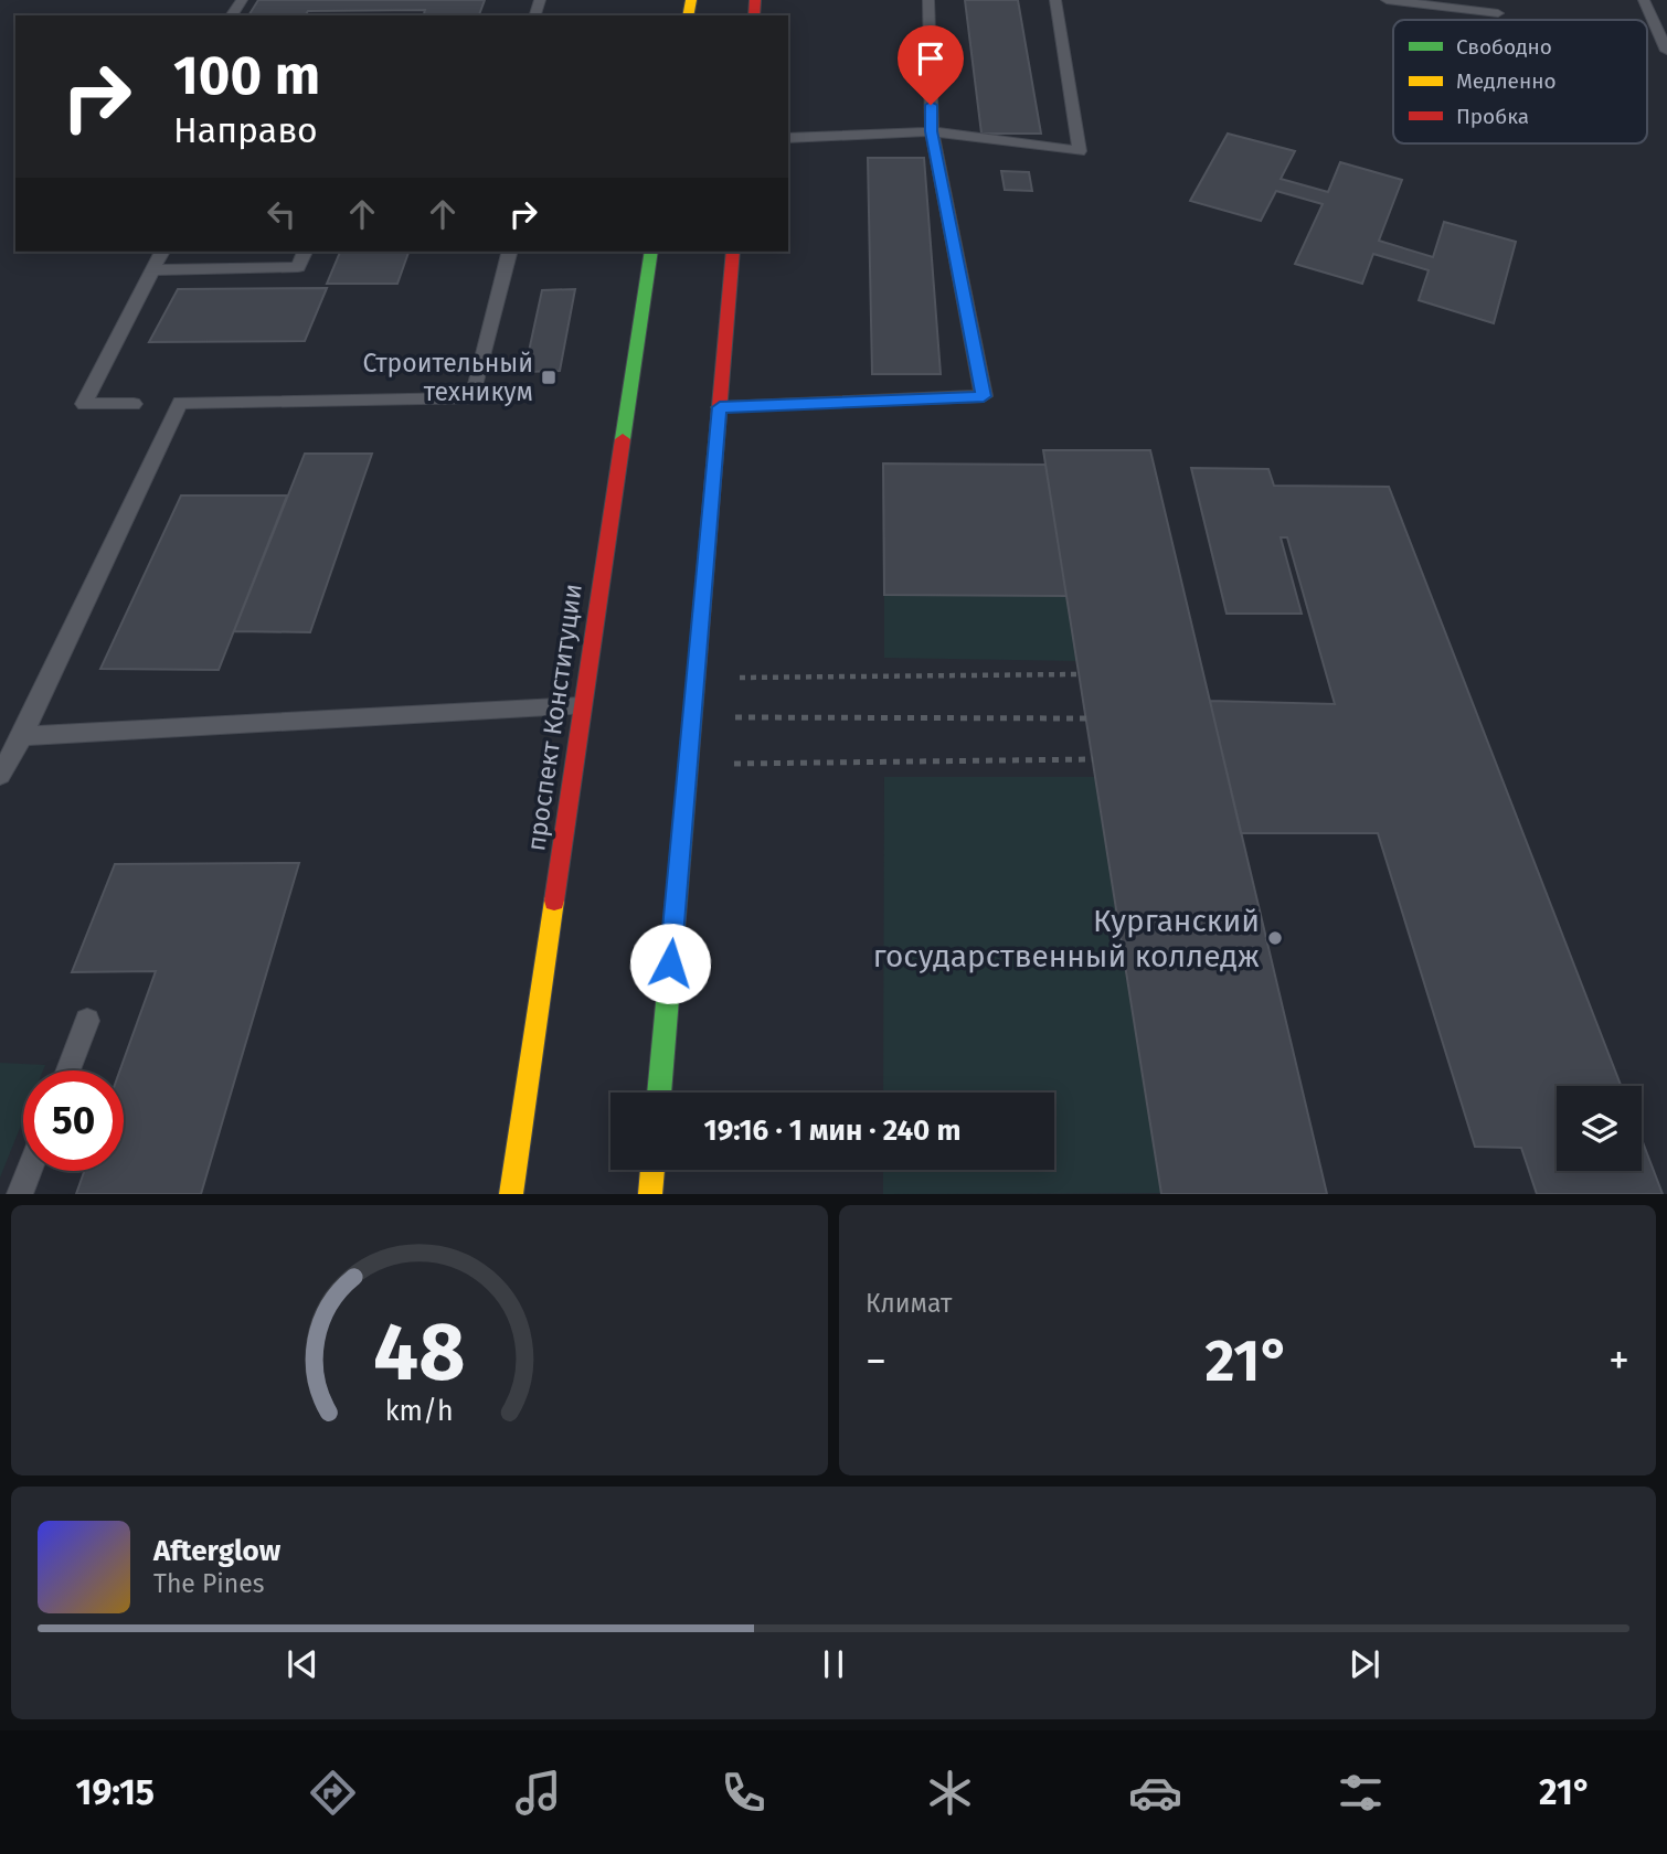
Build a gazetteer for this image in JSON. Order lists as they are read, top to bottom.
{
  "streets": {
    "main road": ["проспект Конституции"]
  },
  "places": {
    "transit": ["Строительный техникум"],
    "other": ["Курганский государственный колледж"]
  },
  "legend": ["Свободно", "Медленно", "Пробка"],
  "page": {
    "turn": ["100 m", "Направо"],
    "limit": "50",
    "trip": "19:16 · 1 мин · 240 m",
    "tile": "Климат",
    "heat": ["−", "21°", "+"],
    "song": ["Afterglow", "The Pines"],
    "tabs": ["19:15", "21°"],
    "gauge": ["48", "km/h"]
  }
}
